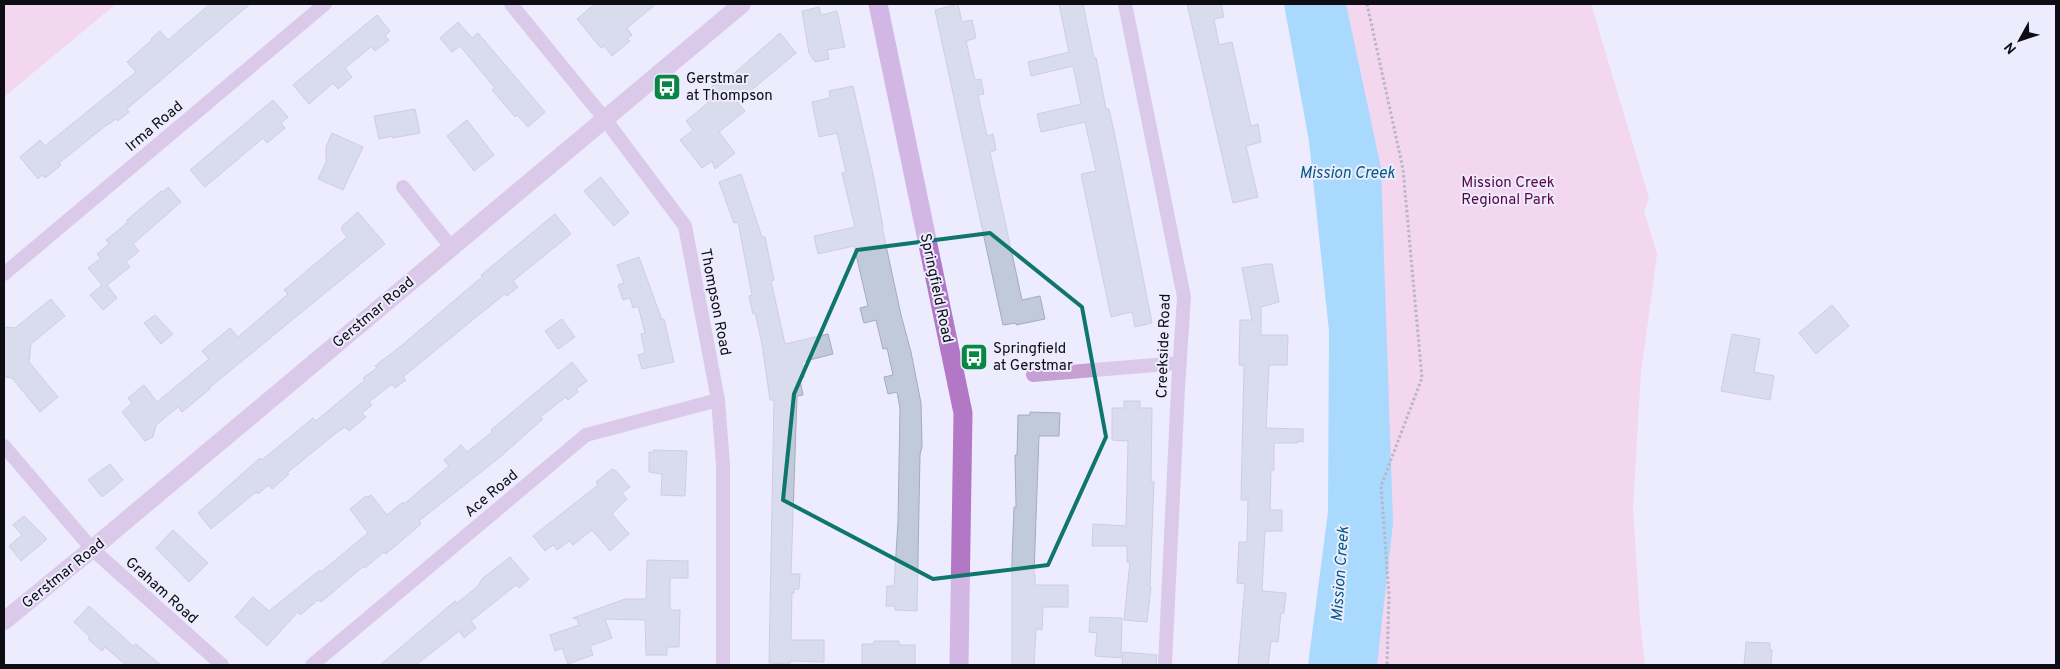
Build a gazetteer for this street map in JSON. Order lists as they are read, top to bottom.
{
  "streets": {
    "main road": ["Springfield Road"],
    "street": [
      "Irma Road",
      "Thompson Road",
      "Gerstmar Road",
      "Creekside Road",
      "Ace Road",
      "Graham Road"
    ]
  },
  "crossings": [
    ["Thompson Road", "Gerstmar Road"],
    ["Thompson Road", "Ace Road"],
    ["Gerstmar Road", "Graham Road"]
  ],
  "water": ["Mission Creek"],
  "parks": ["Mission Creek Regional Park"],
  "places": {
    "bus stop": ["Gerstmar at Thompson", "Springfield at Gerstmar"]
  },
  "north": "bottom left"
}
